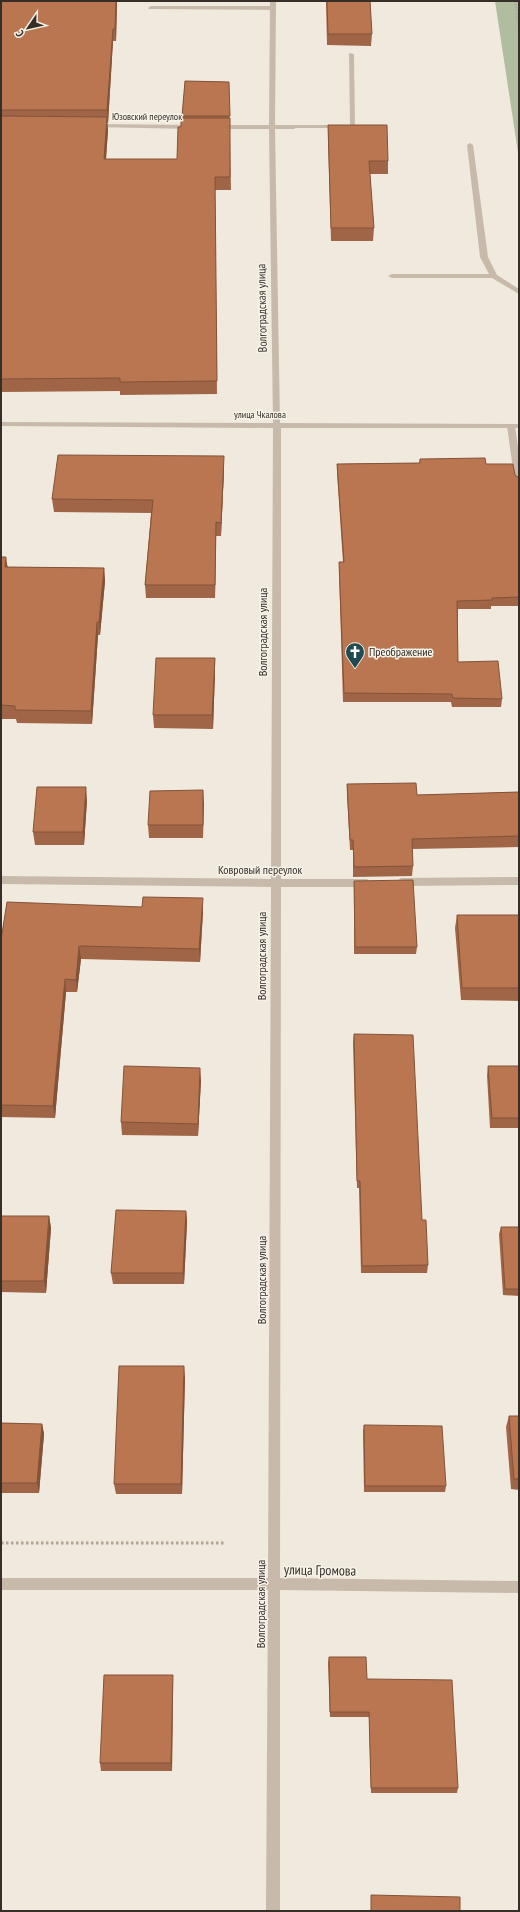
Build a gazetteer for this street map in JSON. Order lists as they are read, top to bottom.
{
  "streets": {
    "street": [
      "Юзовский переулок",
      "Волгоградская улица",
      "улица Чкалова",
      "Ковровый переулок",
      "улица Громова"
    ]
  },
  "crossings": [
    ["Волгоградская улица", "улица Чкалова"],
    ["Волгоградская улица", "Ковровый переулок"],
    ["Волгоградская улица", "улица Громова"]
  ],
  "places": {
    "church": ["Преображение"]
  },
  "north": "bottom left"
}
